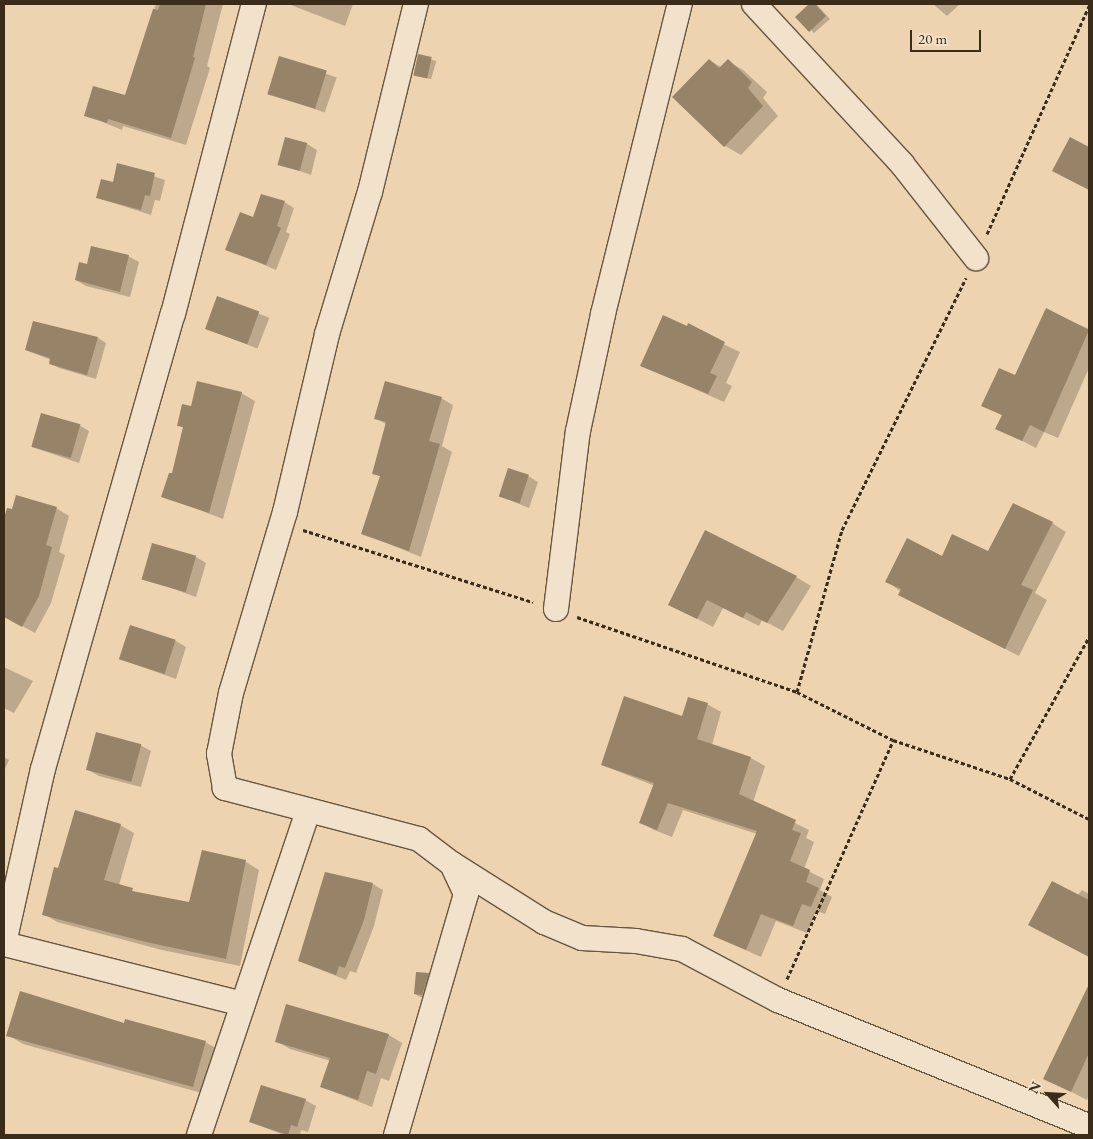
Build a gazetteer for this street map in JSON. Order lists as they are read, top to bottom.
{
  "scale_bar": "20 m",
  "north": "top left"
}
